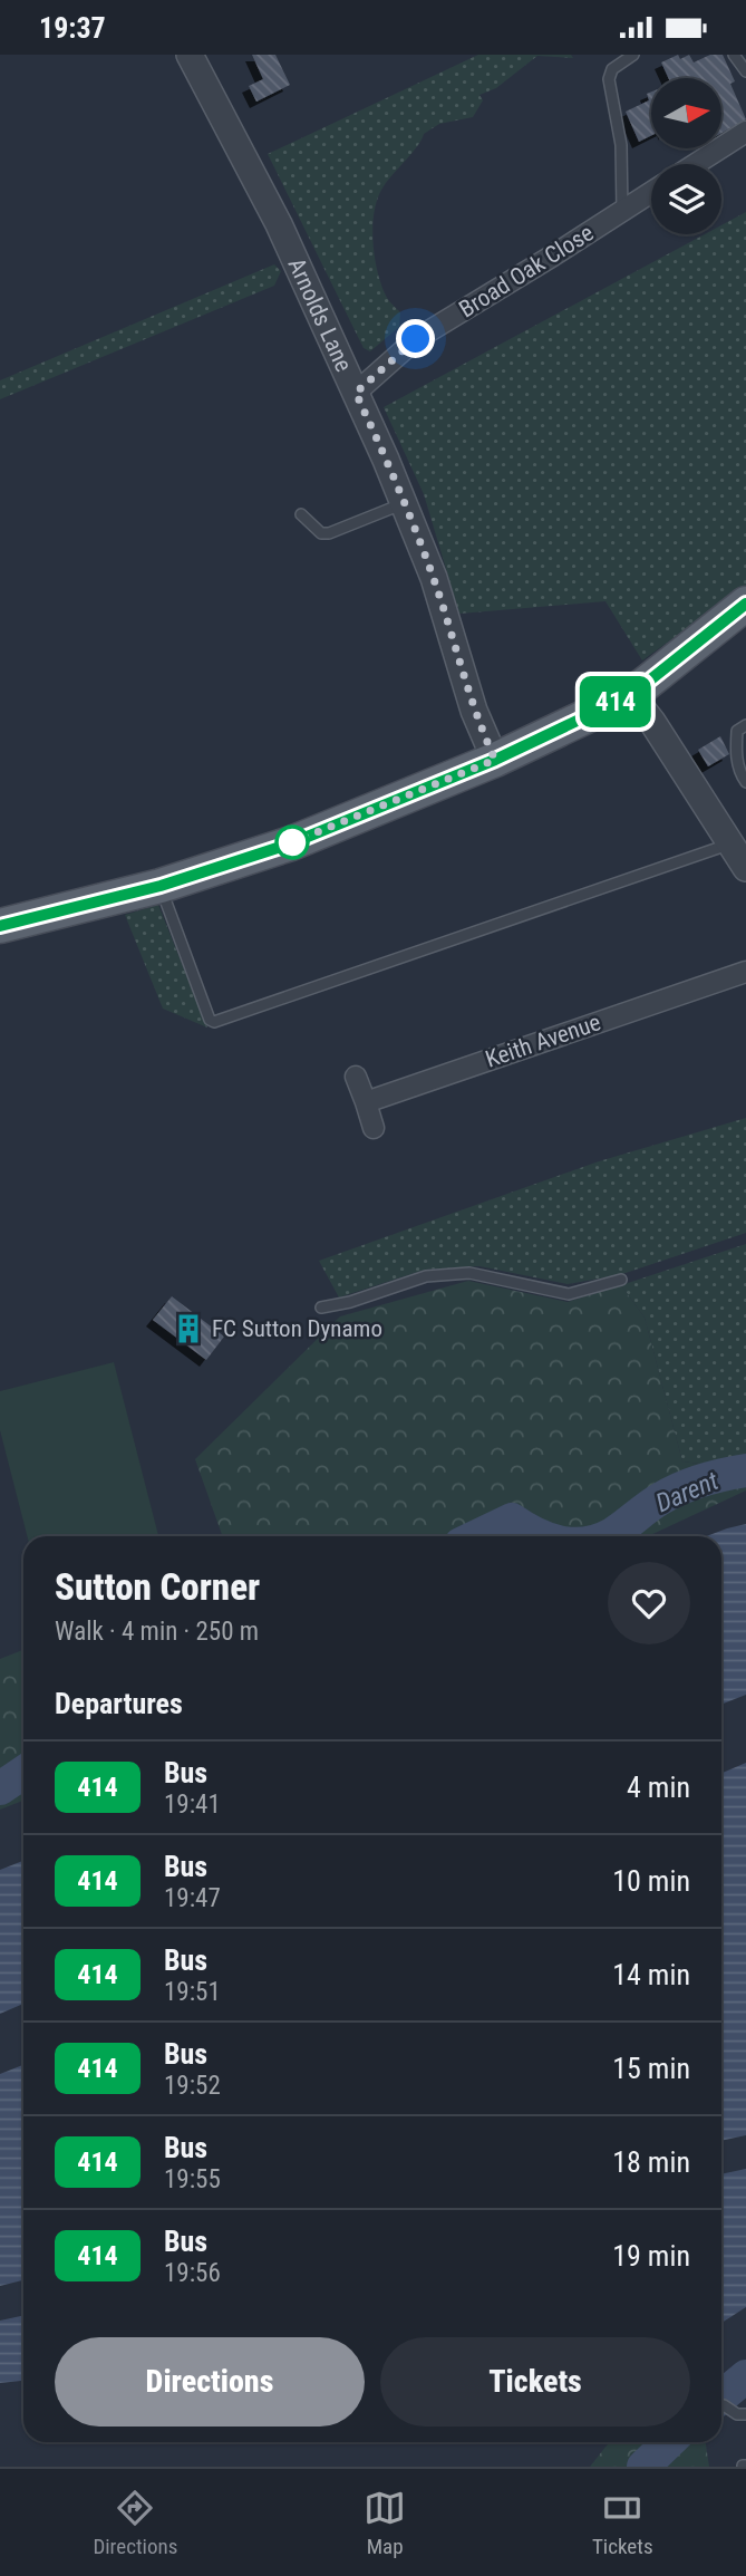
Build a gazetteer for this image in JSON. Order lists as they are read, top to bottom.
{
  "streets": {
    "street": ["Broad Oak Close", "Arnolds Lane", "Keith Avenue"]
  },
  "crossings": [
    ["Broad Oak Close", "Arnolds Lane"]
  ],
  "water": ["Darent"],
  "places": {
    "building": ["FC Sutton Dynamo"]
  },
  "lines": ["bus line 414"],
  "north": "right",
  "page": {
    "status": "19:37",
    "on_map": "414",
    "heading": [
      ["Sutton Corner", "Walk · 4 min · 250 m"],
      "Departures"
    ],
    "list": [
      {
        "mark": "414",
        "name": "Bus",
        "note": "19:41",
        "value": "4 min"
      },
      {
        "mark": "414",
        "name": "Bus",
        "note": "19:47",
        "value": "10 min"
      },
      {
        "mark": "414",
        "name": "Bus",
        "note": "19:51",
        "value": "14 min"
      },
      {
        "mark": "414",
        "name": "Bus",
        "note": "19:52",
        "value": "15 min"
      },
      {
        "mark": "414",
        "name": "Bus",
        "note": "19:55",
        "value": "18 min"
      },
      {
        "mark": "414",
        "name": "Bus",
        "note": "19:56",
        "value": "19 min"
      }
    ],
    "buttons": ["Directions", "Tickets"],
    "tabs": ["Directions", "Map", "Tickets"]
  }
}
